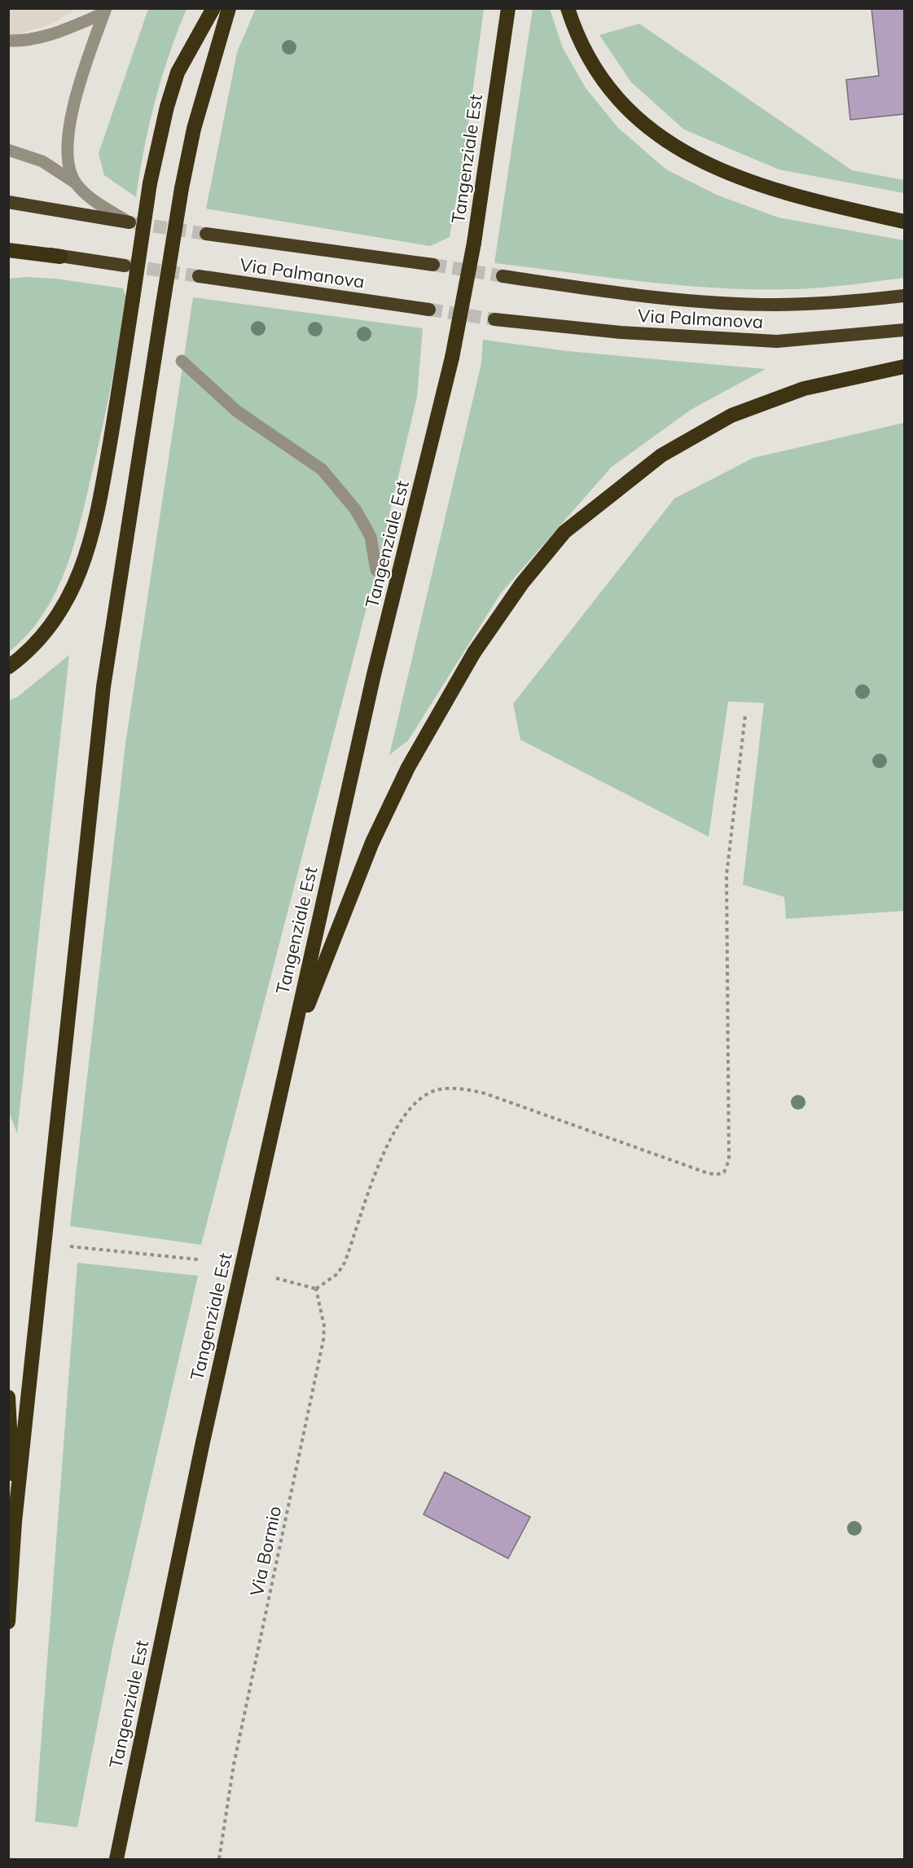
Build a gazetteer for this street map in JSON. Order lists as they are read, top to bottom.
{
  "streets": {
    "highway": ["Tangenziale Est", "Via Palmanova"],
    "path": ["Via Bormio"]
  }
}
